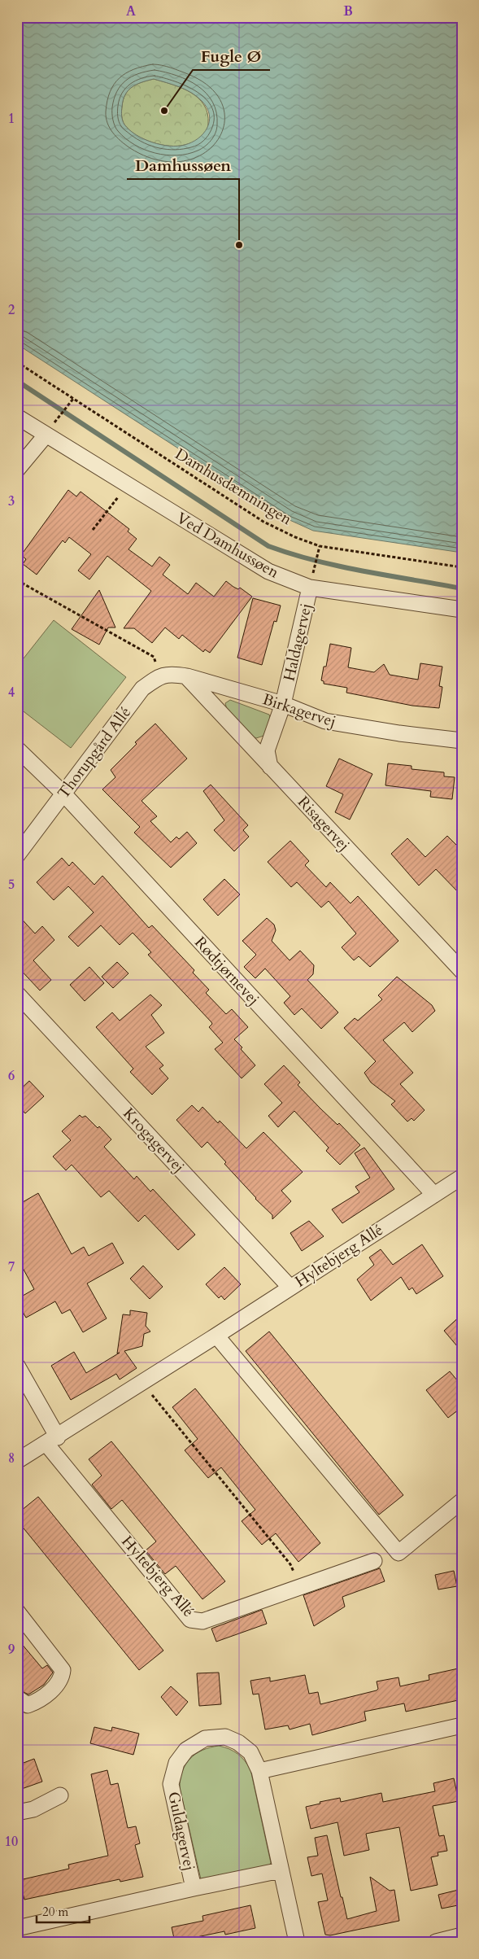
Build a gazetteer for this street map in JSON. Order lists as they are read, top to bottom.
{
  "streets": {
    "street": [
      "Ved Damhussøen",
      "Haldagervej",
      "Birkagervej",
      "Thorupgård Allé",
      "Risagervej",
      "Rødtjørnevej",
      "Krogagervej",
      "Hyltebjerg Allé",
      "Guldagervej"
    ],
    "path": ["Damhusdæmningen"]
  },
  "crossings": [
    ["Ved Damhussøen", "Haldagervej"],
    ["Haldagervej", "Birkagervej"],
    ["Haldagervej", "Risagervej"],
    ["Birkagervej", "Risagervej"],
    ["Thorupgård Allé", "Rødtjørnevej"],
    ["Rødtjørnevej", "Hyltebjerg Allé"],
    ["Krogagervej", "Hyltebjerg Allé"]
  ],
  "places": ["Fugle Ø", "Damhussøen"],
  "scale_bar": "20 m",
  "grid": {
    "columns": ["A", "B"],
    "rows": [
      "1",
      "2",
      "3",
      "4",
      "5",
      "6",
      "7",
      "8",
      "9",
      "10"
    ]
  }
}
